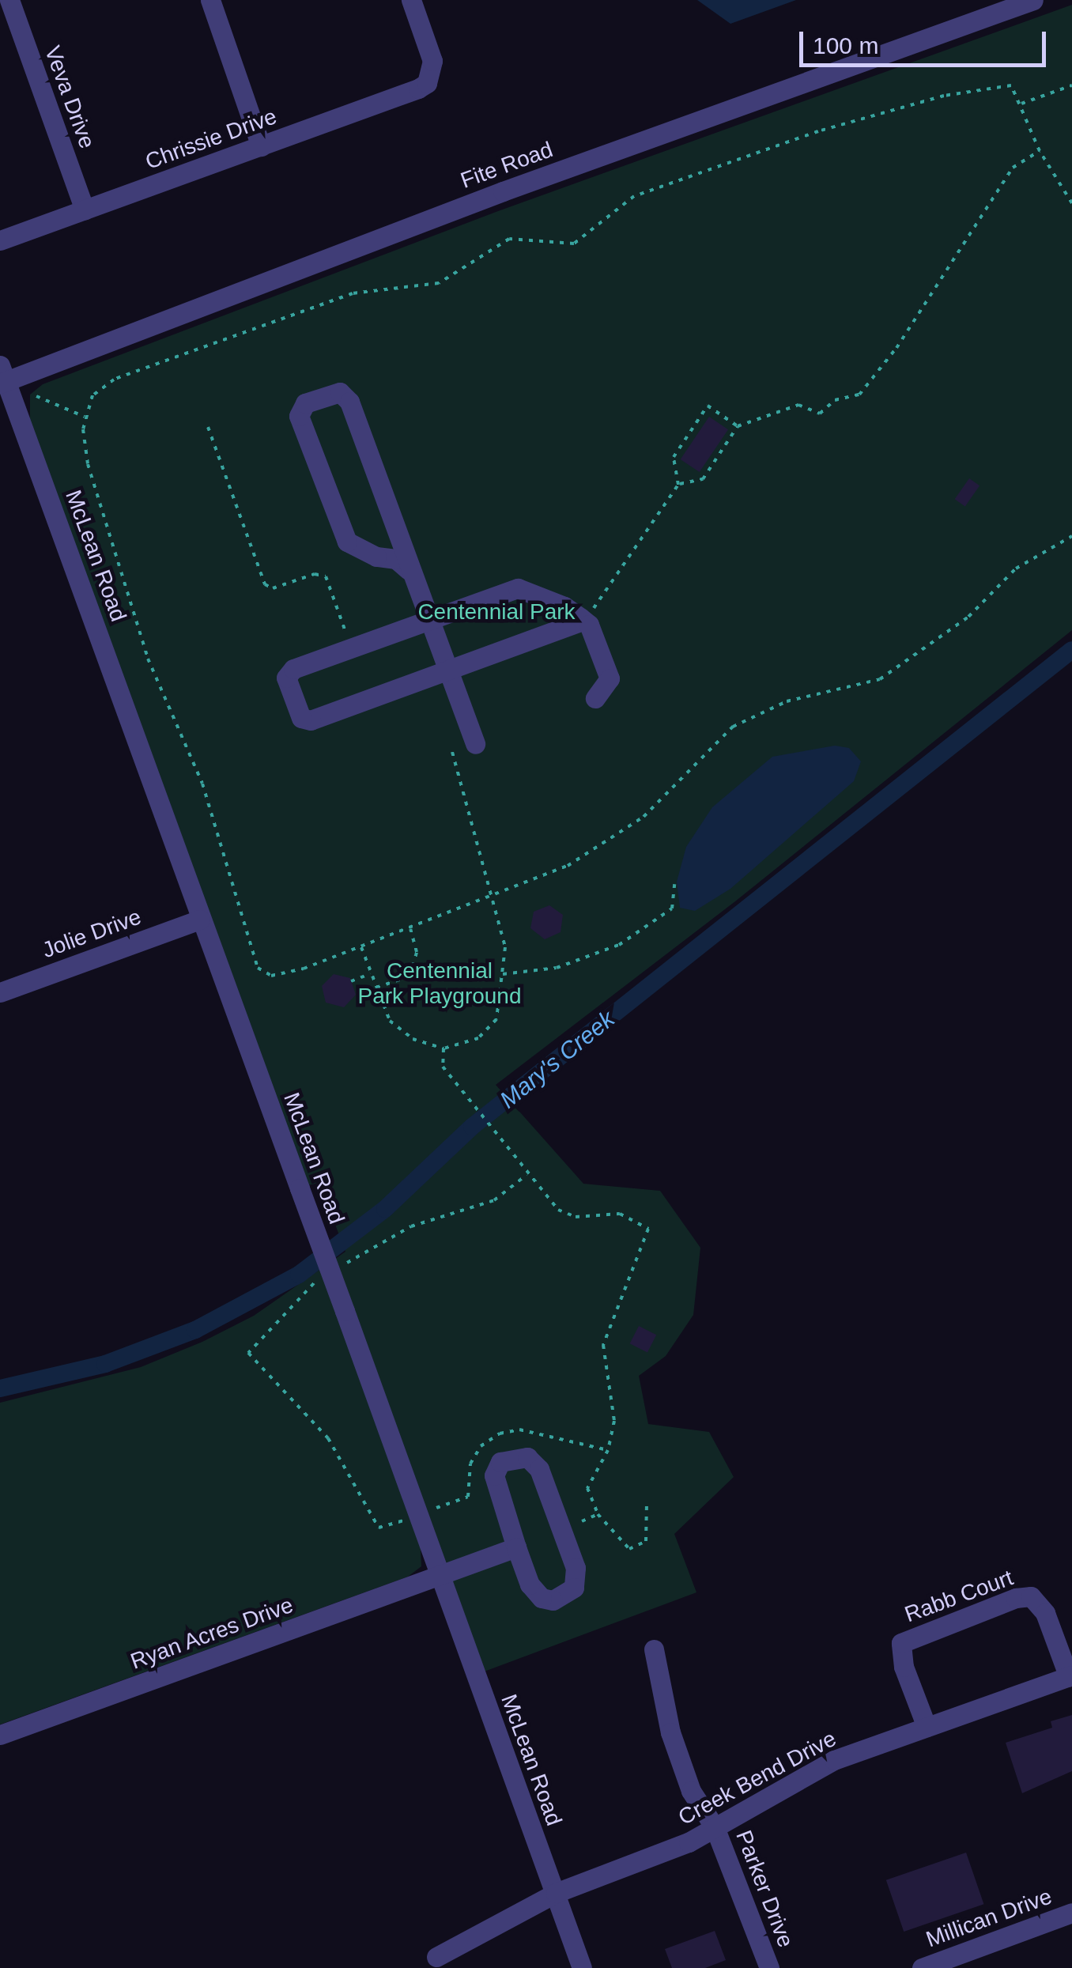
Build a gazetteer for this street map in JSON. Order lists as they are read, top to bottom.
{
  "streets": {
    "street": [
      "Veva Drive",
      "Chrissie Drive",
      "Fite Road",
      "McLean Road",
      "Jolie Drive",
      "Rabb Court",
      "Ryan Acres Drive",
      "Creek Bend Drive",
      "Parker Drive",
      "Millican Drive"
    ]
  },
  "crossings": [
    ["Veva Drive", "Chrissie Drive"],
    ["Fite Road", "McLean Road"],
    ["McLean Road", "Jolie Drive"],
    ["McLean Road", "Ryan Acres Drive"],
    ["McLean Road", "Creek Bend Drive"],
    ["Rabb Court", "Creek Bend Drive"],
    ["Creek Bend Drive", "Parker Drive"]
  ],
  "water": ["Mary's Creek"],
  "parks": ["Centennial Park", "Centennial Park Playground"],
  "scale_bar": "100 m"
}
